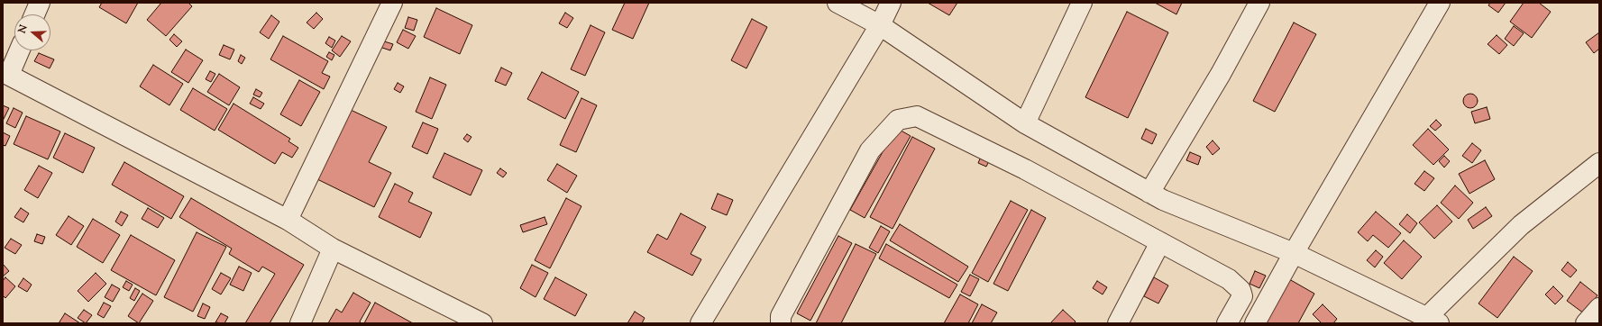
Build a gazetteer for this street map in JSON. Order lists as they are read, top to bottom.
{
  "north": "left"
}
